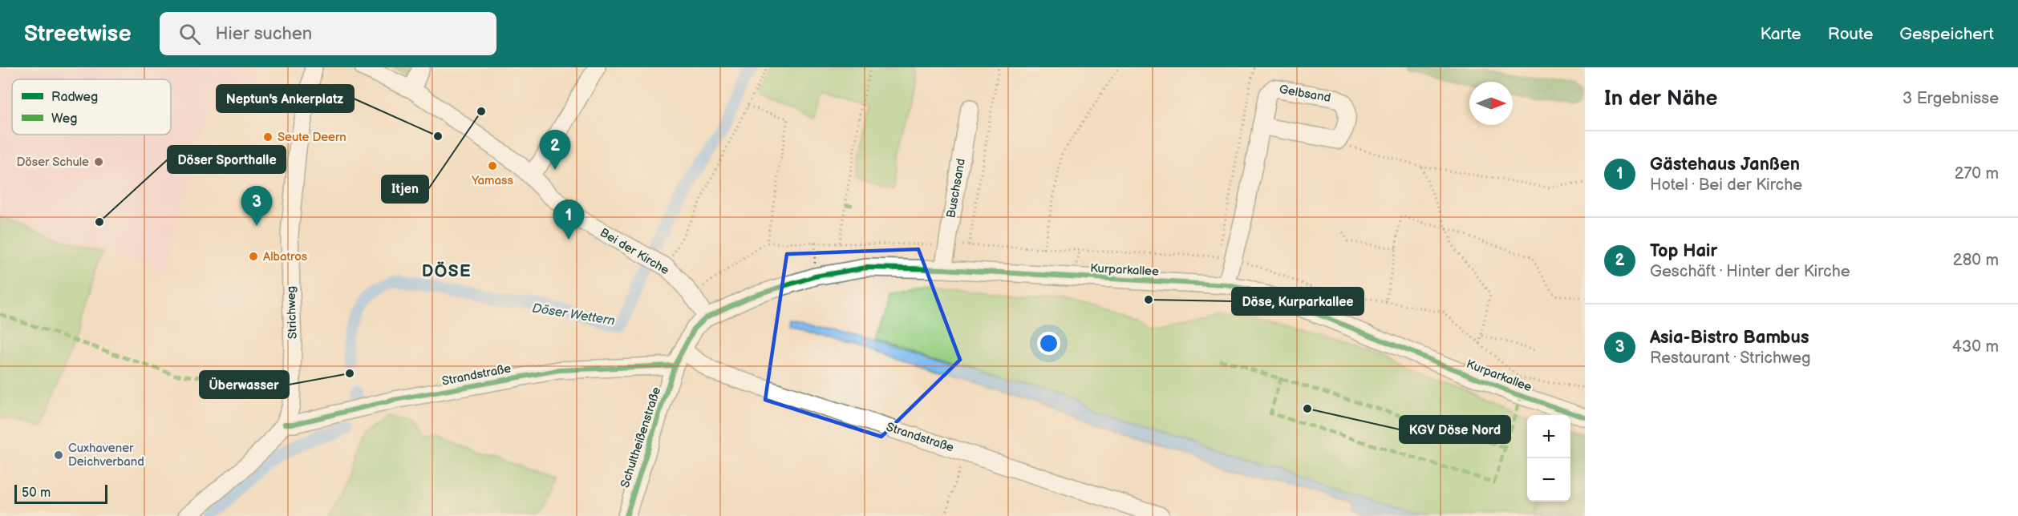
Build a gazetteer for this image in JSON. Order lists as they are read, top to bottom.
{
  "streets": {
    "street": [
      "Gelbsand",
      "Buschsand",
      "Bei der Kirche",
      "Kurparkallee",
      "Strichweg",
      "Strandstraße",
      "Schultheißenstraße"
    ]
  },
  "crossings": [
    ["Gelbsand", "Kurparkallee"],
    ["Buschsand", "Kurparkallee"],
    ["Bei der Kirche", "Kurparkallee"],
    ["Kurparkallee", "Strandstraße"],
    ["Kurparkallee", "Schultheißenstraße"],
    ["Strichweg", "Strandstraße"],
    ["Strandstraße", "Schultheißenstraße"]
  ],
  "districts": ["DÖSE"],
  "water": ["Döser Wettern"],
  "places": [
    "Itjen",
    "Neptun's Ankerplatz",
    "Seute Deern",
    "Döser Schule",
    "Yamass",
    "Döser Sporthalle",
    "Albatros",
    "Döse, Kurparkallee",
    "Überwasser",
    "KGV Döse Nord",
    "Cuxhavener Deichverband"
  ],
  "legend": ["Radweg", "Weg"],
  "scale_bar": "50 m",
  "north": "right",
  "page": {
    "header": "Streetwise",
    "search": "Hier suchen",
    "nav": ["Karte", "Route", "Gespeichert"],
    "heading": ["In der Nähe", "3 Ergebnisse"],
    "pins": ["2", "3", "1"],
    "list": [
      {
        "mark": "1",
        "name": "Gästehaus Janßen",
        "note": "Hotel · Bei der Kirche",
        "value": "270 m"
      },
      {
        "mark": "2",
        "name": "Top Hair",
        "note": "Geschäft · Hinter der Kirche",
        "value": "280 m"
      },
      {
        "mark": "3",
        "name": "Asia-Bistro Bambus",
        "note": "Restaurant · Strichweg",
        "value": "430 m"
      }
    ],
    "map_buttons": ["+", "−"],
    "scale": "50 m"
  }
}
